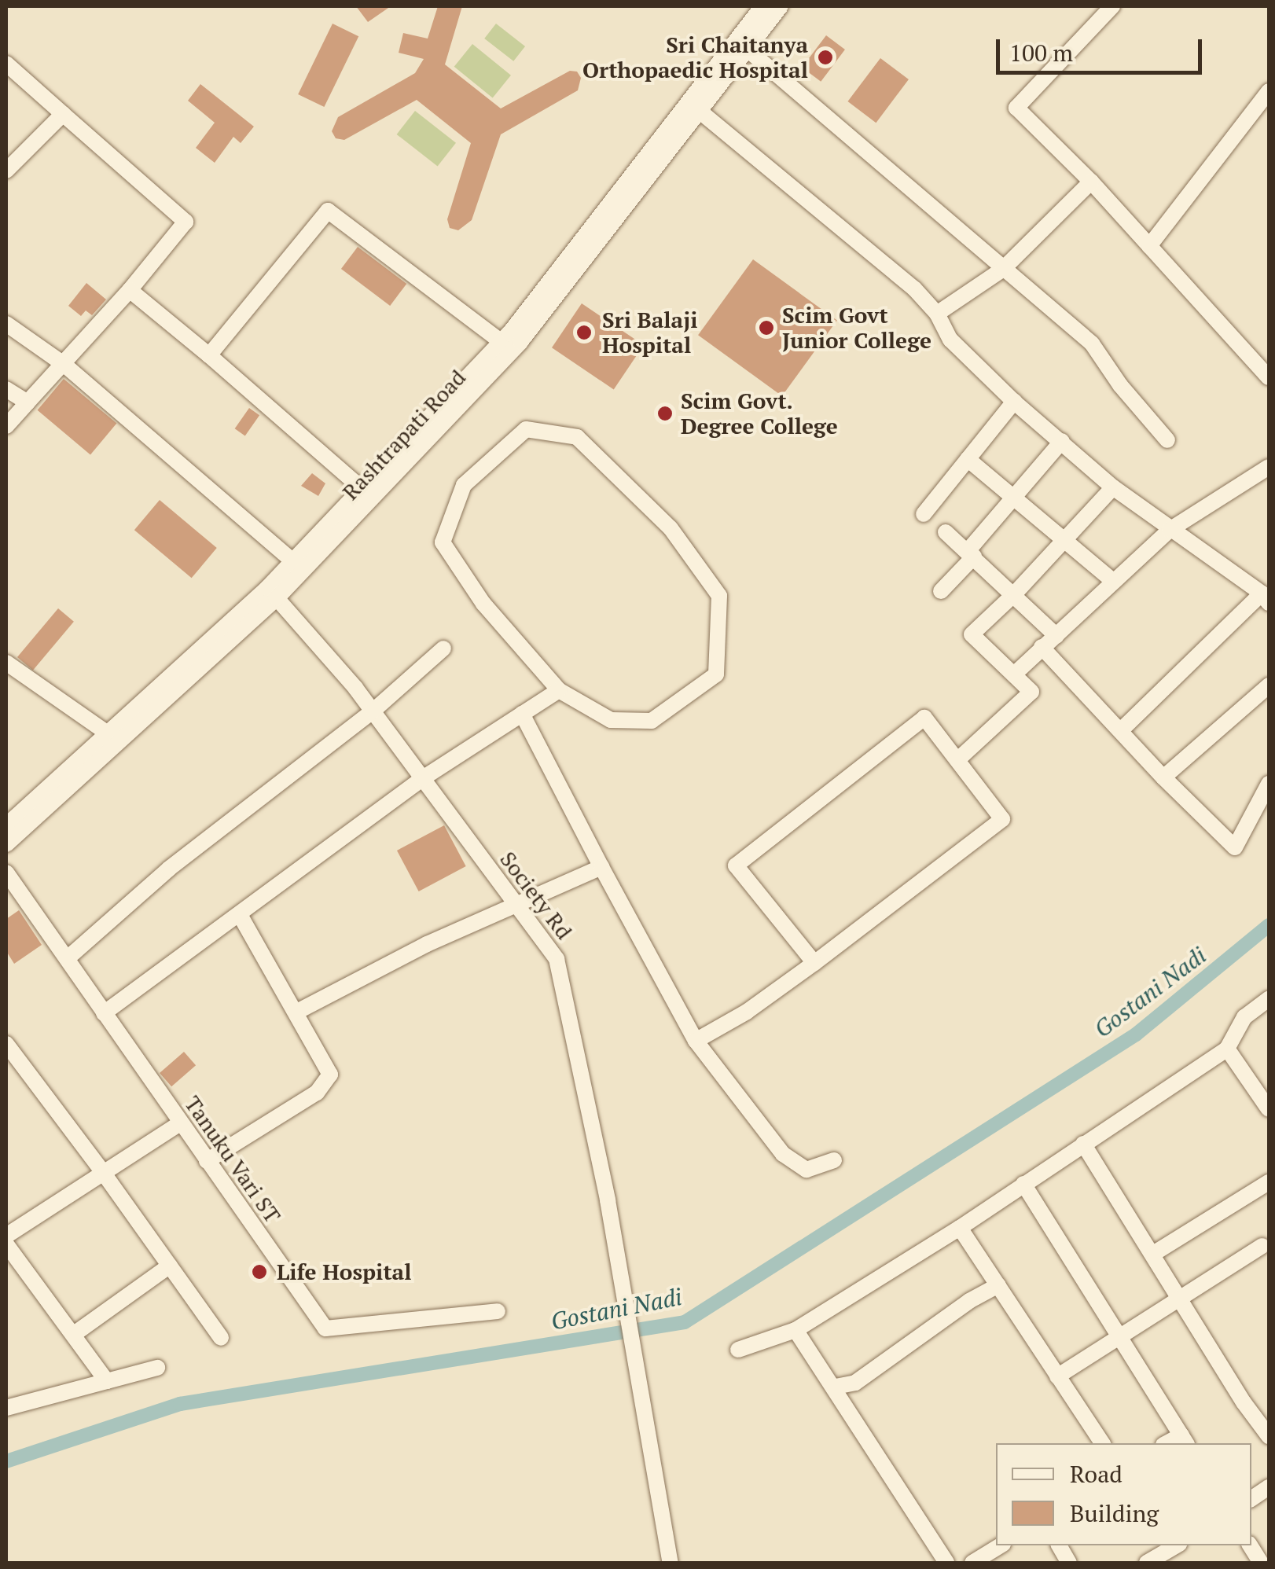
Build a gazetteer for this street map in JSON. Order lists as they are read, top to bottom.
{
  "streets": {
    "street": ["Rashtrapati Road", "Society Rd", "Tanuku Vari ST"]
  },
  "crossings": [
    ["Rashtrapati Road", "Society Rd"]
  ],
  "water": ["Gostani Nadi"],
  "places": [
    "Sri Chaitanya Orthopaedic Hospital",
    "Scim Govt Junior College",
    "Sri Balaji Hospital",
    "Scim Govt. Degree College",
    "Life Hospital"
  ],
  "legend": ["Road", "Building"],
  "scale_bar": "100 m"
}
